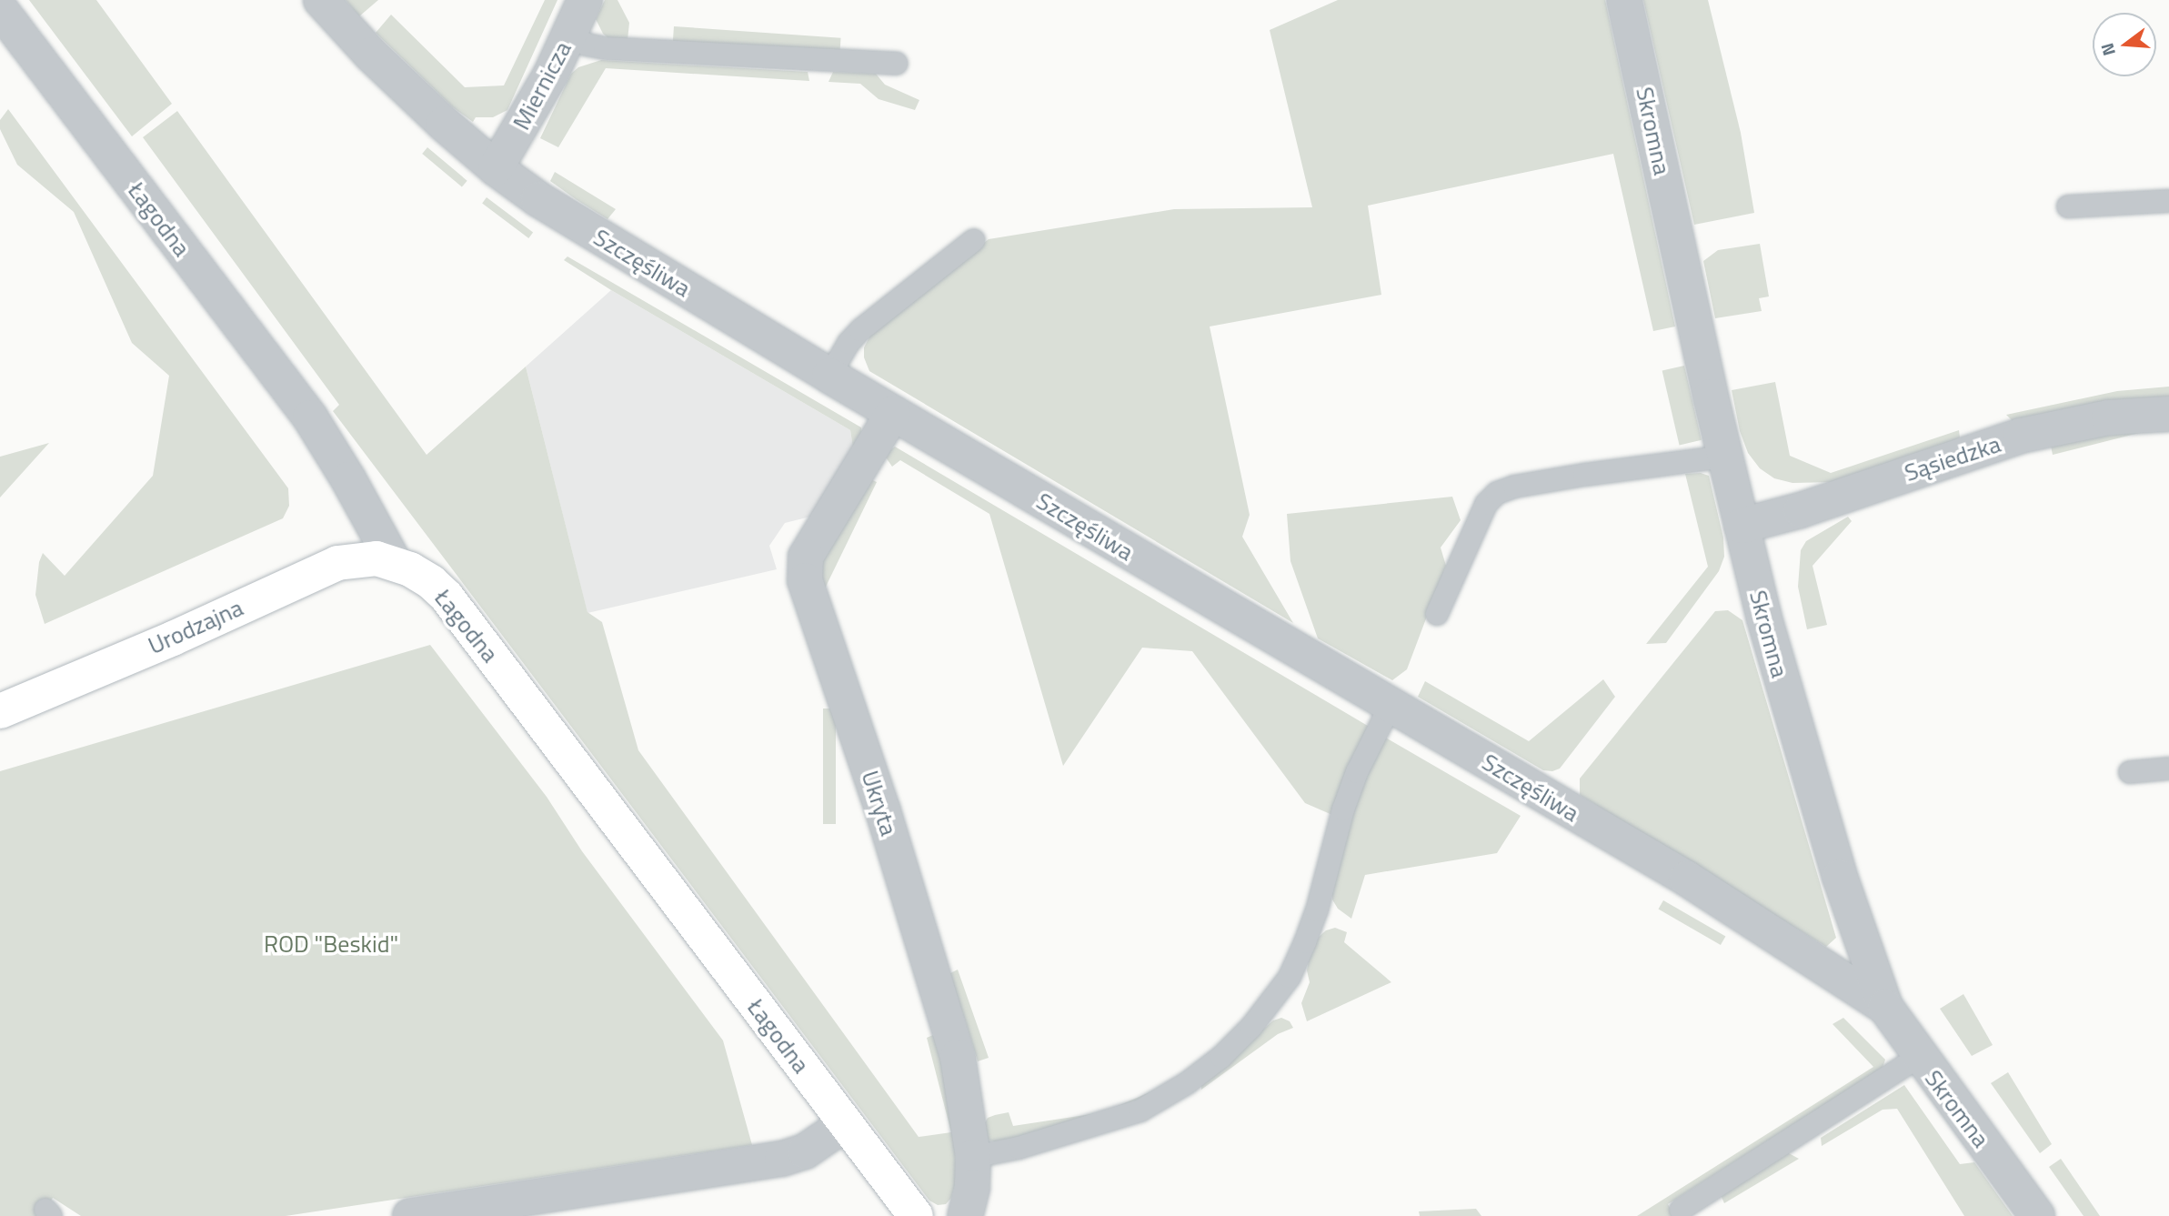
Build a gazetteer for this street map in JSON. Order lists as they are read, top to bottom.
{
  "streets": {
    "street": [
      "Miernicza",
      "Skromna",
      "Łagodna",
      "Szczęśliwa",
      "Sąsiedzka",
      "Urodzajna",
      "Ukryta"
    ]
  },
  "crossings": [
    ["Miernicza", "Szczęśliwa"],
    ["Skromna", "Szczęśliwa"],
    ["Skromna", "Sąsiedzka"],
    ["Łagodna", "Urodzajna"],
    ["Szczęśliwa", "Ukryta"]
  ],
  "parks": ["ROD \"Beskid\""],
  "north": "left"
}
